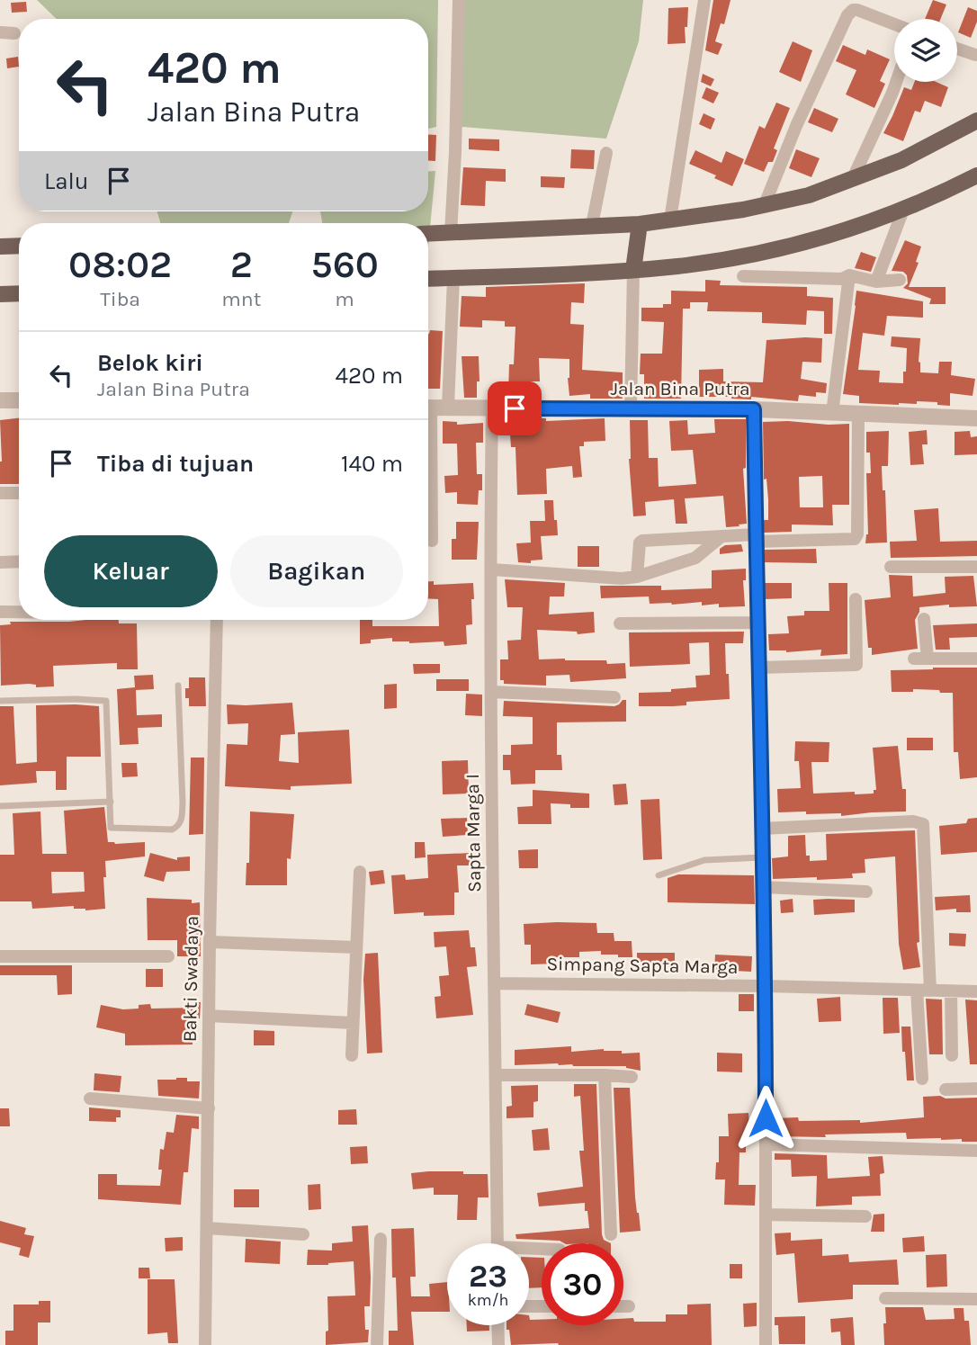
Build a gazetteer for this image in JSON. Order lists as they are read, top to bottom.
{
  "streets": {
    "street": [
      "Jalan Bina Putra",
      "Sapta Marga I",
      "Simpang Sapta Marga",
      "Bakti Swadaya"
    ]
  },
  "crossings": [
    ["Jalan Bina Putra", "Sapta Marga I"],
    ["Sapta Marga I", "Simpang Sapta Marga"]
  ],
  "page": {
    "turn": ["420 m", "Jalan Bina Putra"],
    "then": "Lalu",
    "eta": [
      "08:02",
      "Tiba",
      "2",
      "mnt",
      "560",
      "m"
    ],
    "list": [
      {
        "name": "Belok kiri",
        "note": "Jalan Bina Putra",
        "value": "420 m"
      },
      {
        "name": "Tiba di tujuan",
        "value": "140 m"
      }
    ],
    "buttons": ["Keluar", "Bagikan"],
    "speed": "23 km/h",
    "limit": "30"
  }
}
